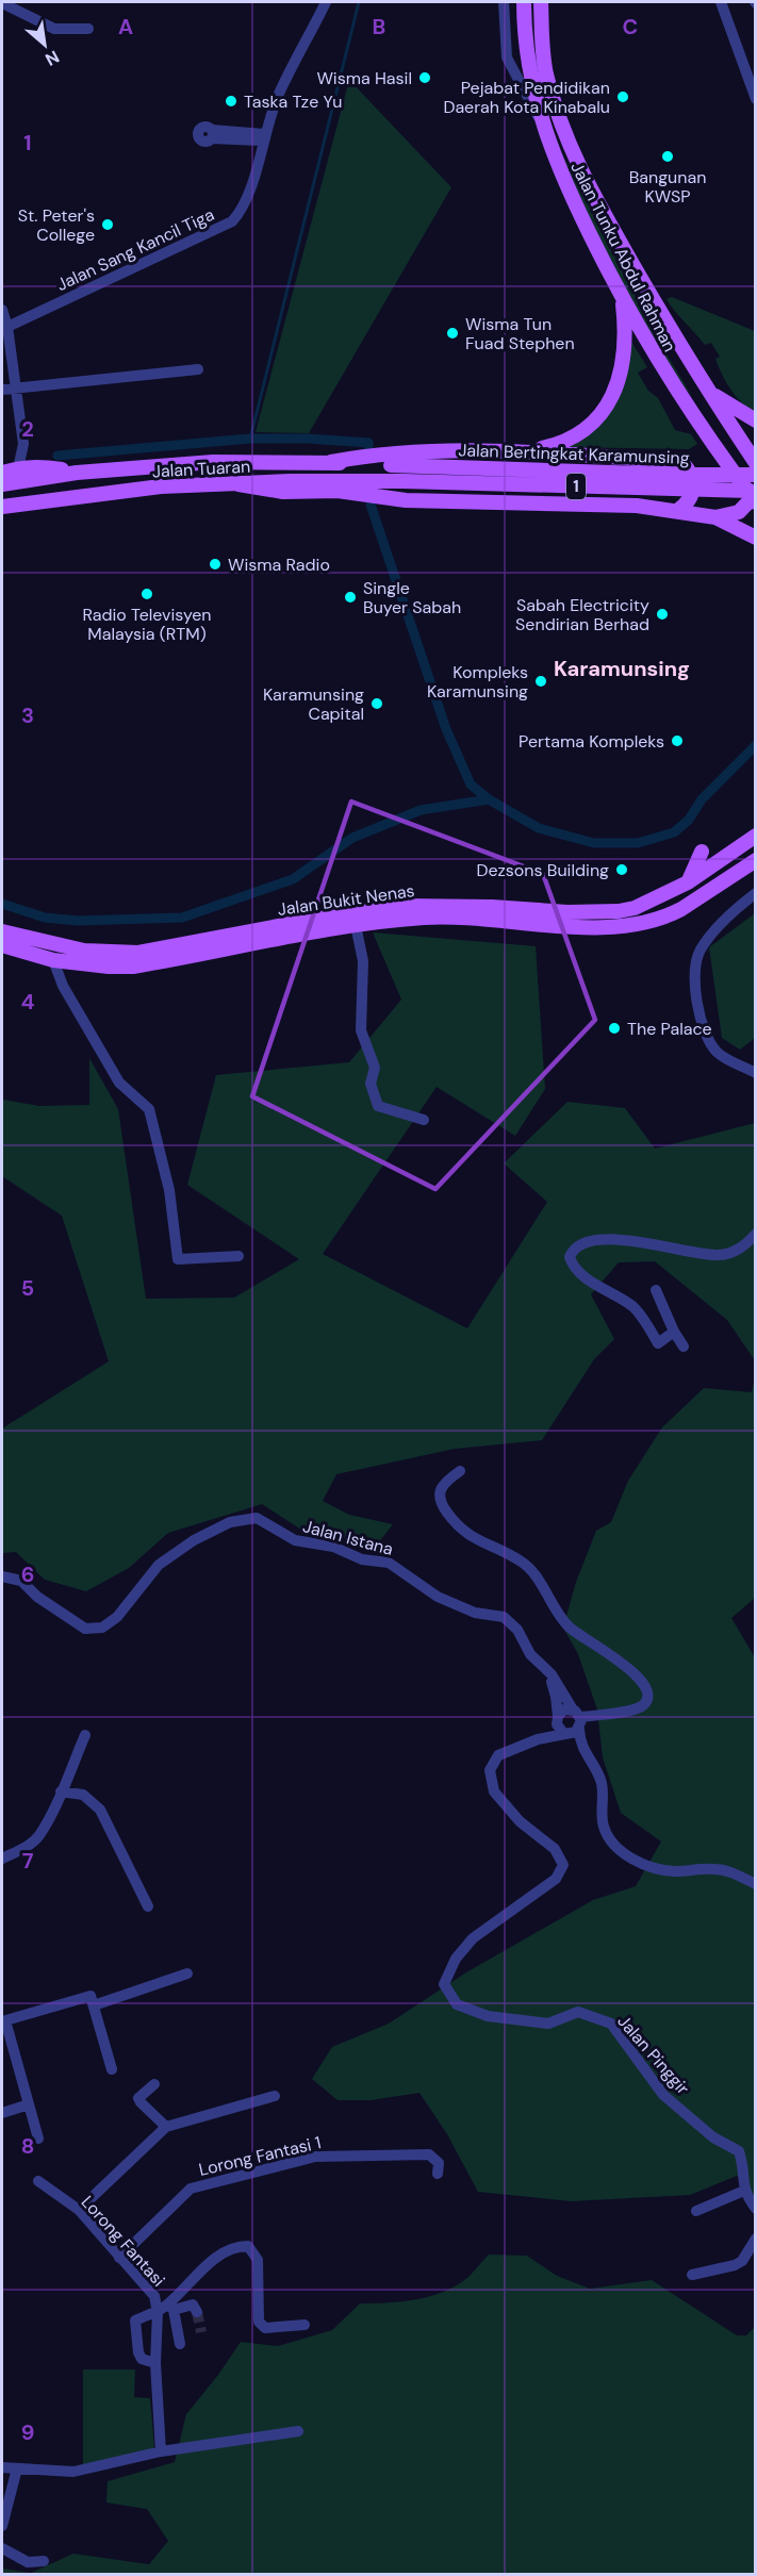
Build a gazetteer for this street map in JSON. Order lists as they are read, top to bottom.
{
  "streets": {
    "main road": [
      "Jalan Tunku Abdul Rahman",
      "Jalan Bertingkat Karamunsing",
      "Jalan Tuaran",
      "1",
      "Jalan Bukit Nenas"
    ],
    "street": [
      "Jalan Sang Kancil Tiga",
      "Jalan Istana",
      "Jalan Pinggir",
      "Lorong Fantasi 1",
      "Lorong Fantasi"
    ]
  },
  "crossings": [
    ["Jalan Tunku Abdul Rahman", "Jalan Bertingkat Karamunsing"],
    ["Jalan Bertingkat Karamunsing", "Jalan Tuaran"],
    ["Jalan Istana", "Jalan Pinggir"],
    ["Lorong Fantasi 1", "Lorong Fantasi"]
  ],
  "districts": ["Karamunsing"],
  "places": [
    "Wisma Hasil",
    "Pejabat Pendidikan Daerah Kota Kinabalu",
    "Taska Tze Yu",
    "Bangunan KWSP",
    "St. Peter's College",
    "Wisma Tun Fuad Stephen",
    "Wisma Radio",
    "Radio Televisyen Malaysia (RTM)",
    "Single Buyer Sabah",
    "Sabah Electricity Sendirian Berhad",
    "Kompleks Karamunsing",
    "Karamunsing Capital",
    "Pertama Kompleks",
    "Dezsons Building",
    "The Palace"
  ],
  "north": "bottom right",
  "grid": {
    "columns": ["A", "B", "C"],
    "rows": [
      "1",
      "2",
      "3",
      "4",
      "5",
      "6",
      "7",
      "8",
      "9"
    ]
  }
}
